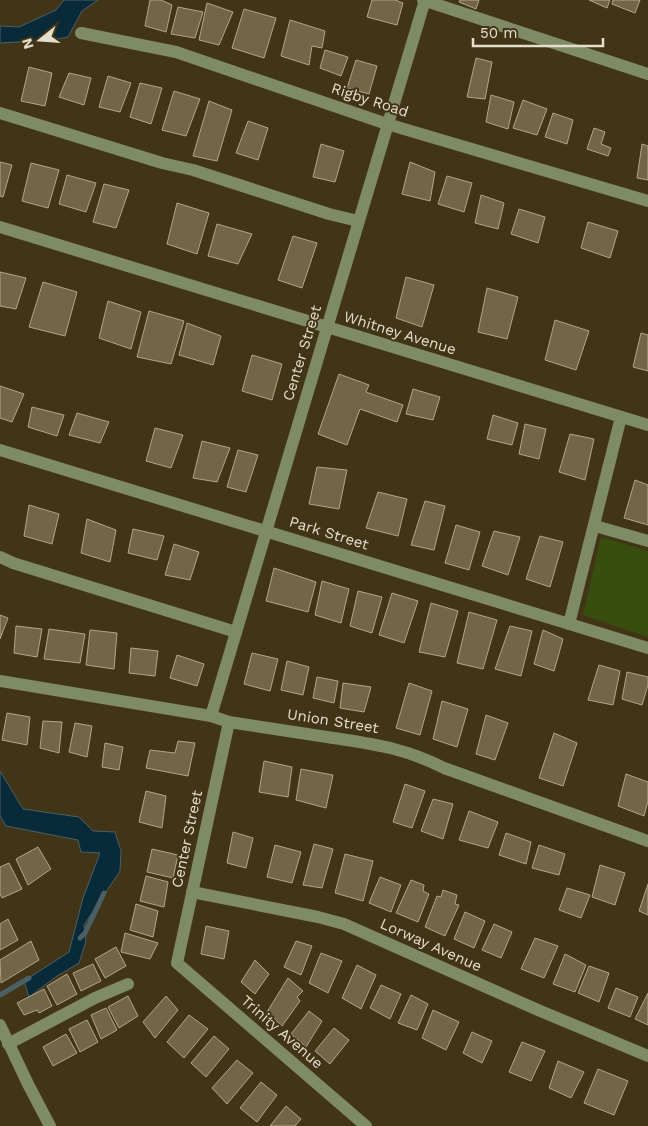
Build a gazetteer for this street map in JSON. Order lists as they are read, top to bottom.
{
  "streets": {
    "street": [
      "Rigby Road",
      "Whitney Avenue",
      "Center Street",
      "Park Street",
      "Union Street",
      "Lorway Avenue",
      "Trinity Avenue"
    ]
  },
  "crossings": [
    ["Rigby Road", "Center Street"],
    ["Whitney Avenue", "Center Street"],
    ["Center Street", "Park Street"],
    ["Center Street", "Union Street"],
    ["Center Street", "Lorway Avenue"],
    ["Center Street", "Trinity Avenue"]
  ],
  "scale_bar": "50 m",
  "north": "left"
}
